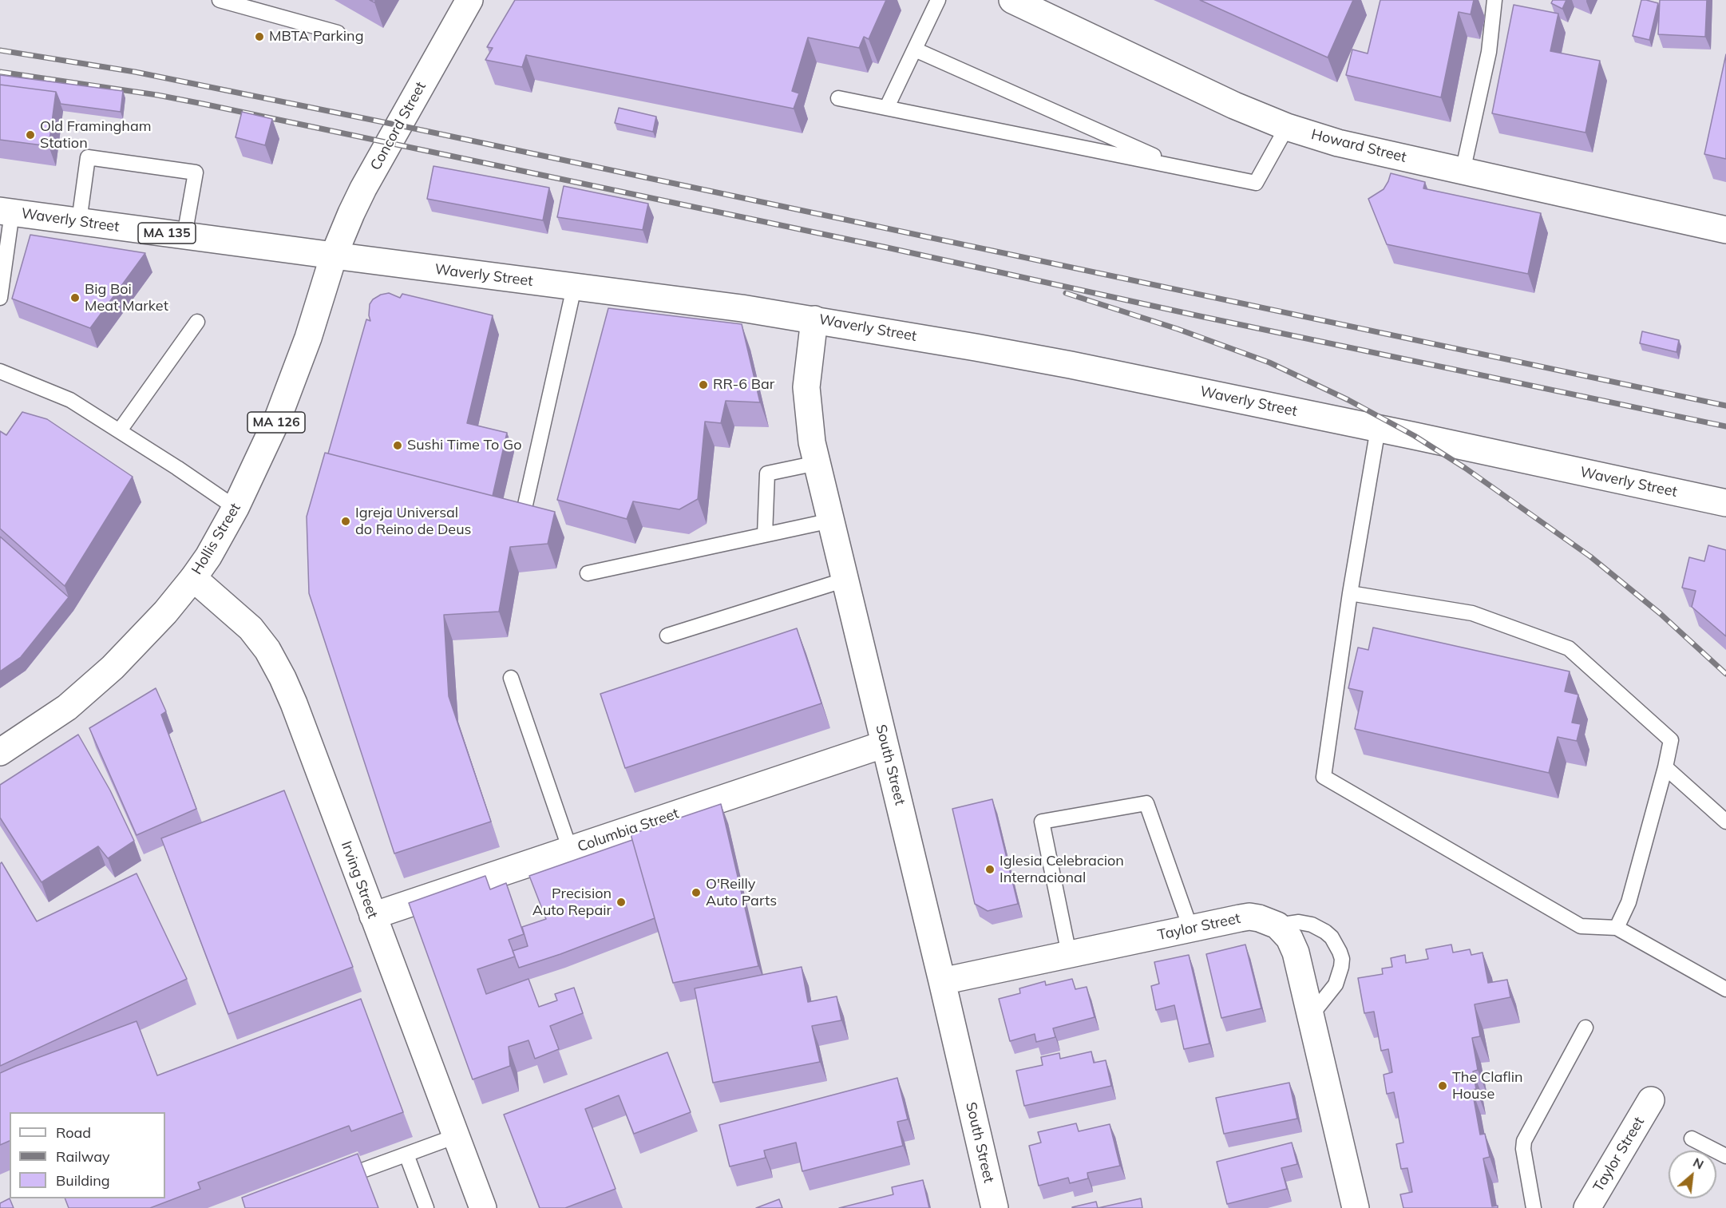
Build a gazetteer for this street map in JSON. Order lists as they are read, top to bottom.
{
  "streets": {
    "street": [
      "Concord Street",
      "Howard Street",
      "Waverly Street",
      "MA 135",
      "MA 126",
      "Hollis Street",
      "South Street",
      "Columbia Street",
      "Irving Street",
      "Taylor Street"
    ]
  },
  "crossings": [
    ["Concord Street", "Waverly Street"],
    ["Concord Street", "Hollis Street"],
    ["Waverly Street", "Hollis Street"],
    ["Waverly Street", "South Street"],
    ["Hollis Street", "Irving Street"],
    ["South Street", "Columbia Street"],
    ["South Street", "Taylor Street"],
    ["Columbia Street", "Irving Street"]
  ],
  "places": [
    "MBTA Parking",
    "Old Framingham Station",
    "Big Boi Meat Market",
    "RR-6 Bar",
    "Sushi Time To Go",
    "Igreja Universal do Reino de Deus",
    "Iglesia Celebracion Internacional",
    "O'Reilly Auto Parts",
    "Precision Auto Repair",
    "The Claflin House"
  ],
  "legend": ["Road", "Railway", "Building"],
  "north": "top right"
}
